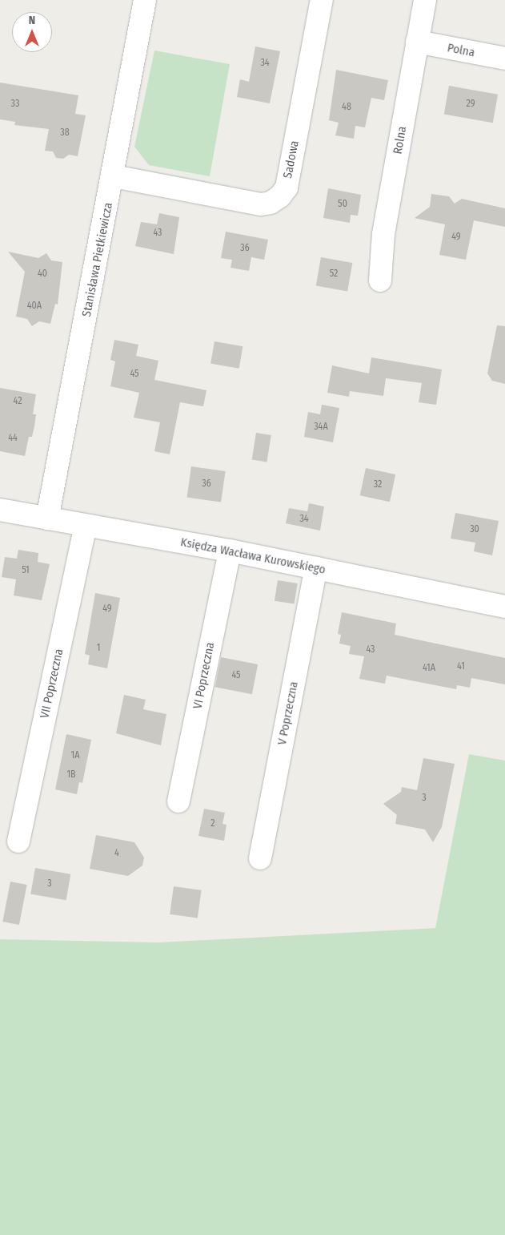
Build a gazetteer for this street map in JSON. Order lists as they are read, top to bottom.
{
  "streets": {
    "street": [
      "Polna",
      "Rolna",
      "Sadowa",
      "Stanisława Pietkiewicza",
      "Księdza Wacława Kurowskiego",
      "VI Poprzeczna",
      "VII Poprzeczna",
      "V Poprzeczna"
    ]
  },
  "crossings": [
    ["Polna", "Rolna"],
    ["Sadowa", "Stanisława Pietkiewicza"],
    ["Stanisława Pietkiewicza", "Księdza Wacława Kurowskiego"],
    ["Księdza Wacława Kurowskiego", "VI Poprzeczna"],
    ["Księdza Wacława Kurowskiego", "VII Poprzeczna"],
    ["Księdza Wacława Kurowskiego", "V Poprzeczna"]
  ],
  "house_numbers": [
    "34",
    "33",
    "29",
    "48",
    "38",
    "50",
    "43",
    "49",
    "36",
    "40",
    "52",
    "40A",
    "45",
    "42",
    "34A",
    "44",
    "36",
    "32",
    "34",
    "30",
    "51",
    "49",
    "1",
    "43",
    "41",
    "41A",
    "45",
    "1A",
    "1B",
    "3",
    "2",
    "4",
    "3"
  ],
  "north": "top"
}
